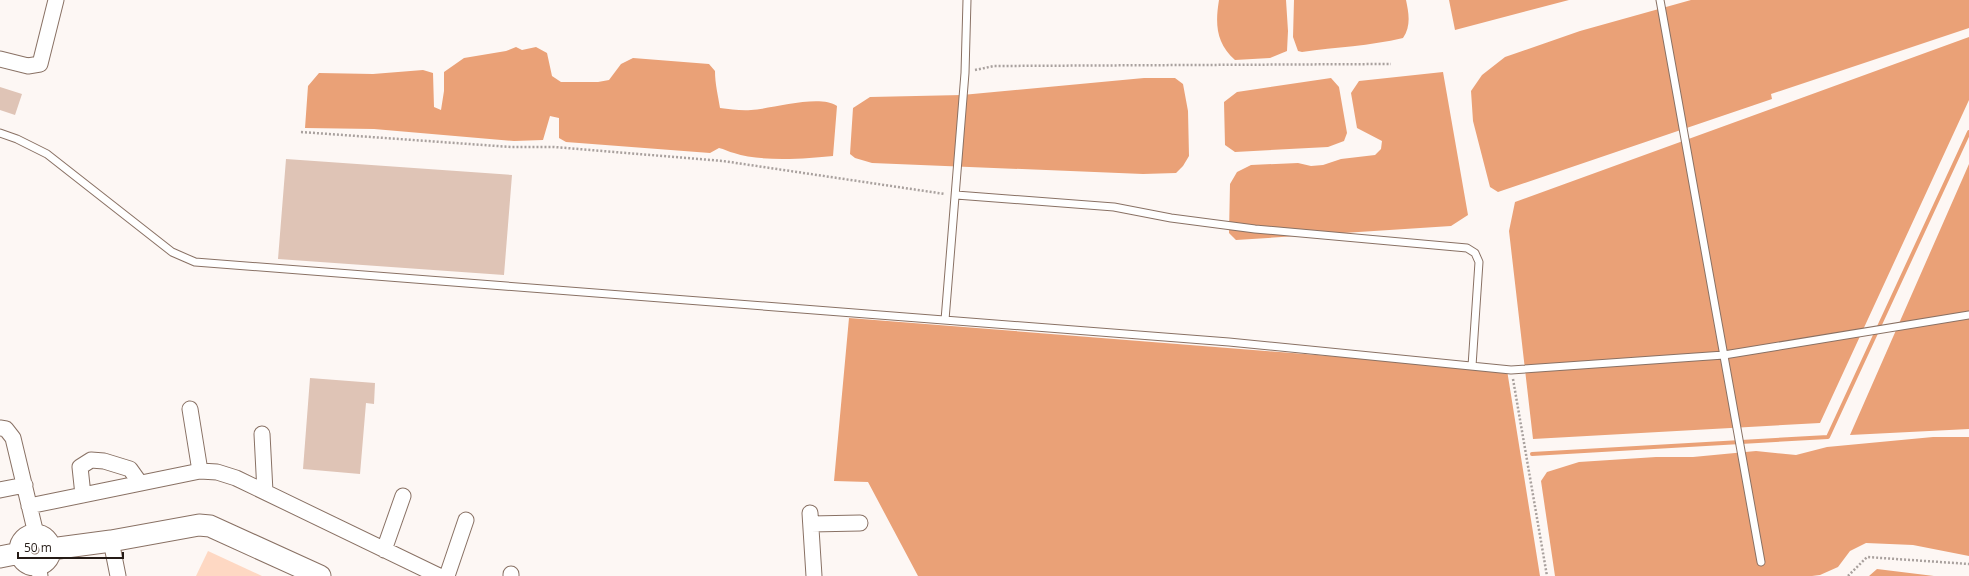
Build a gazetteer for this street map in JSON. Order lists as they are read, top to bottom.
{
  "scale_bar": "50 m"
}
